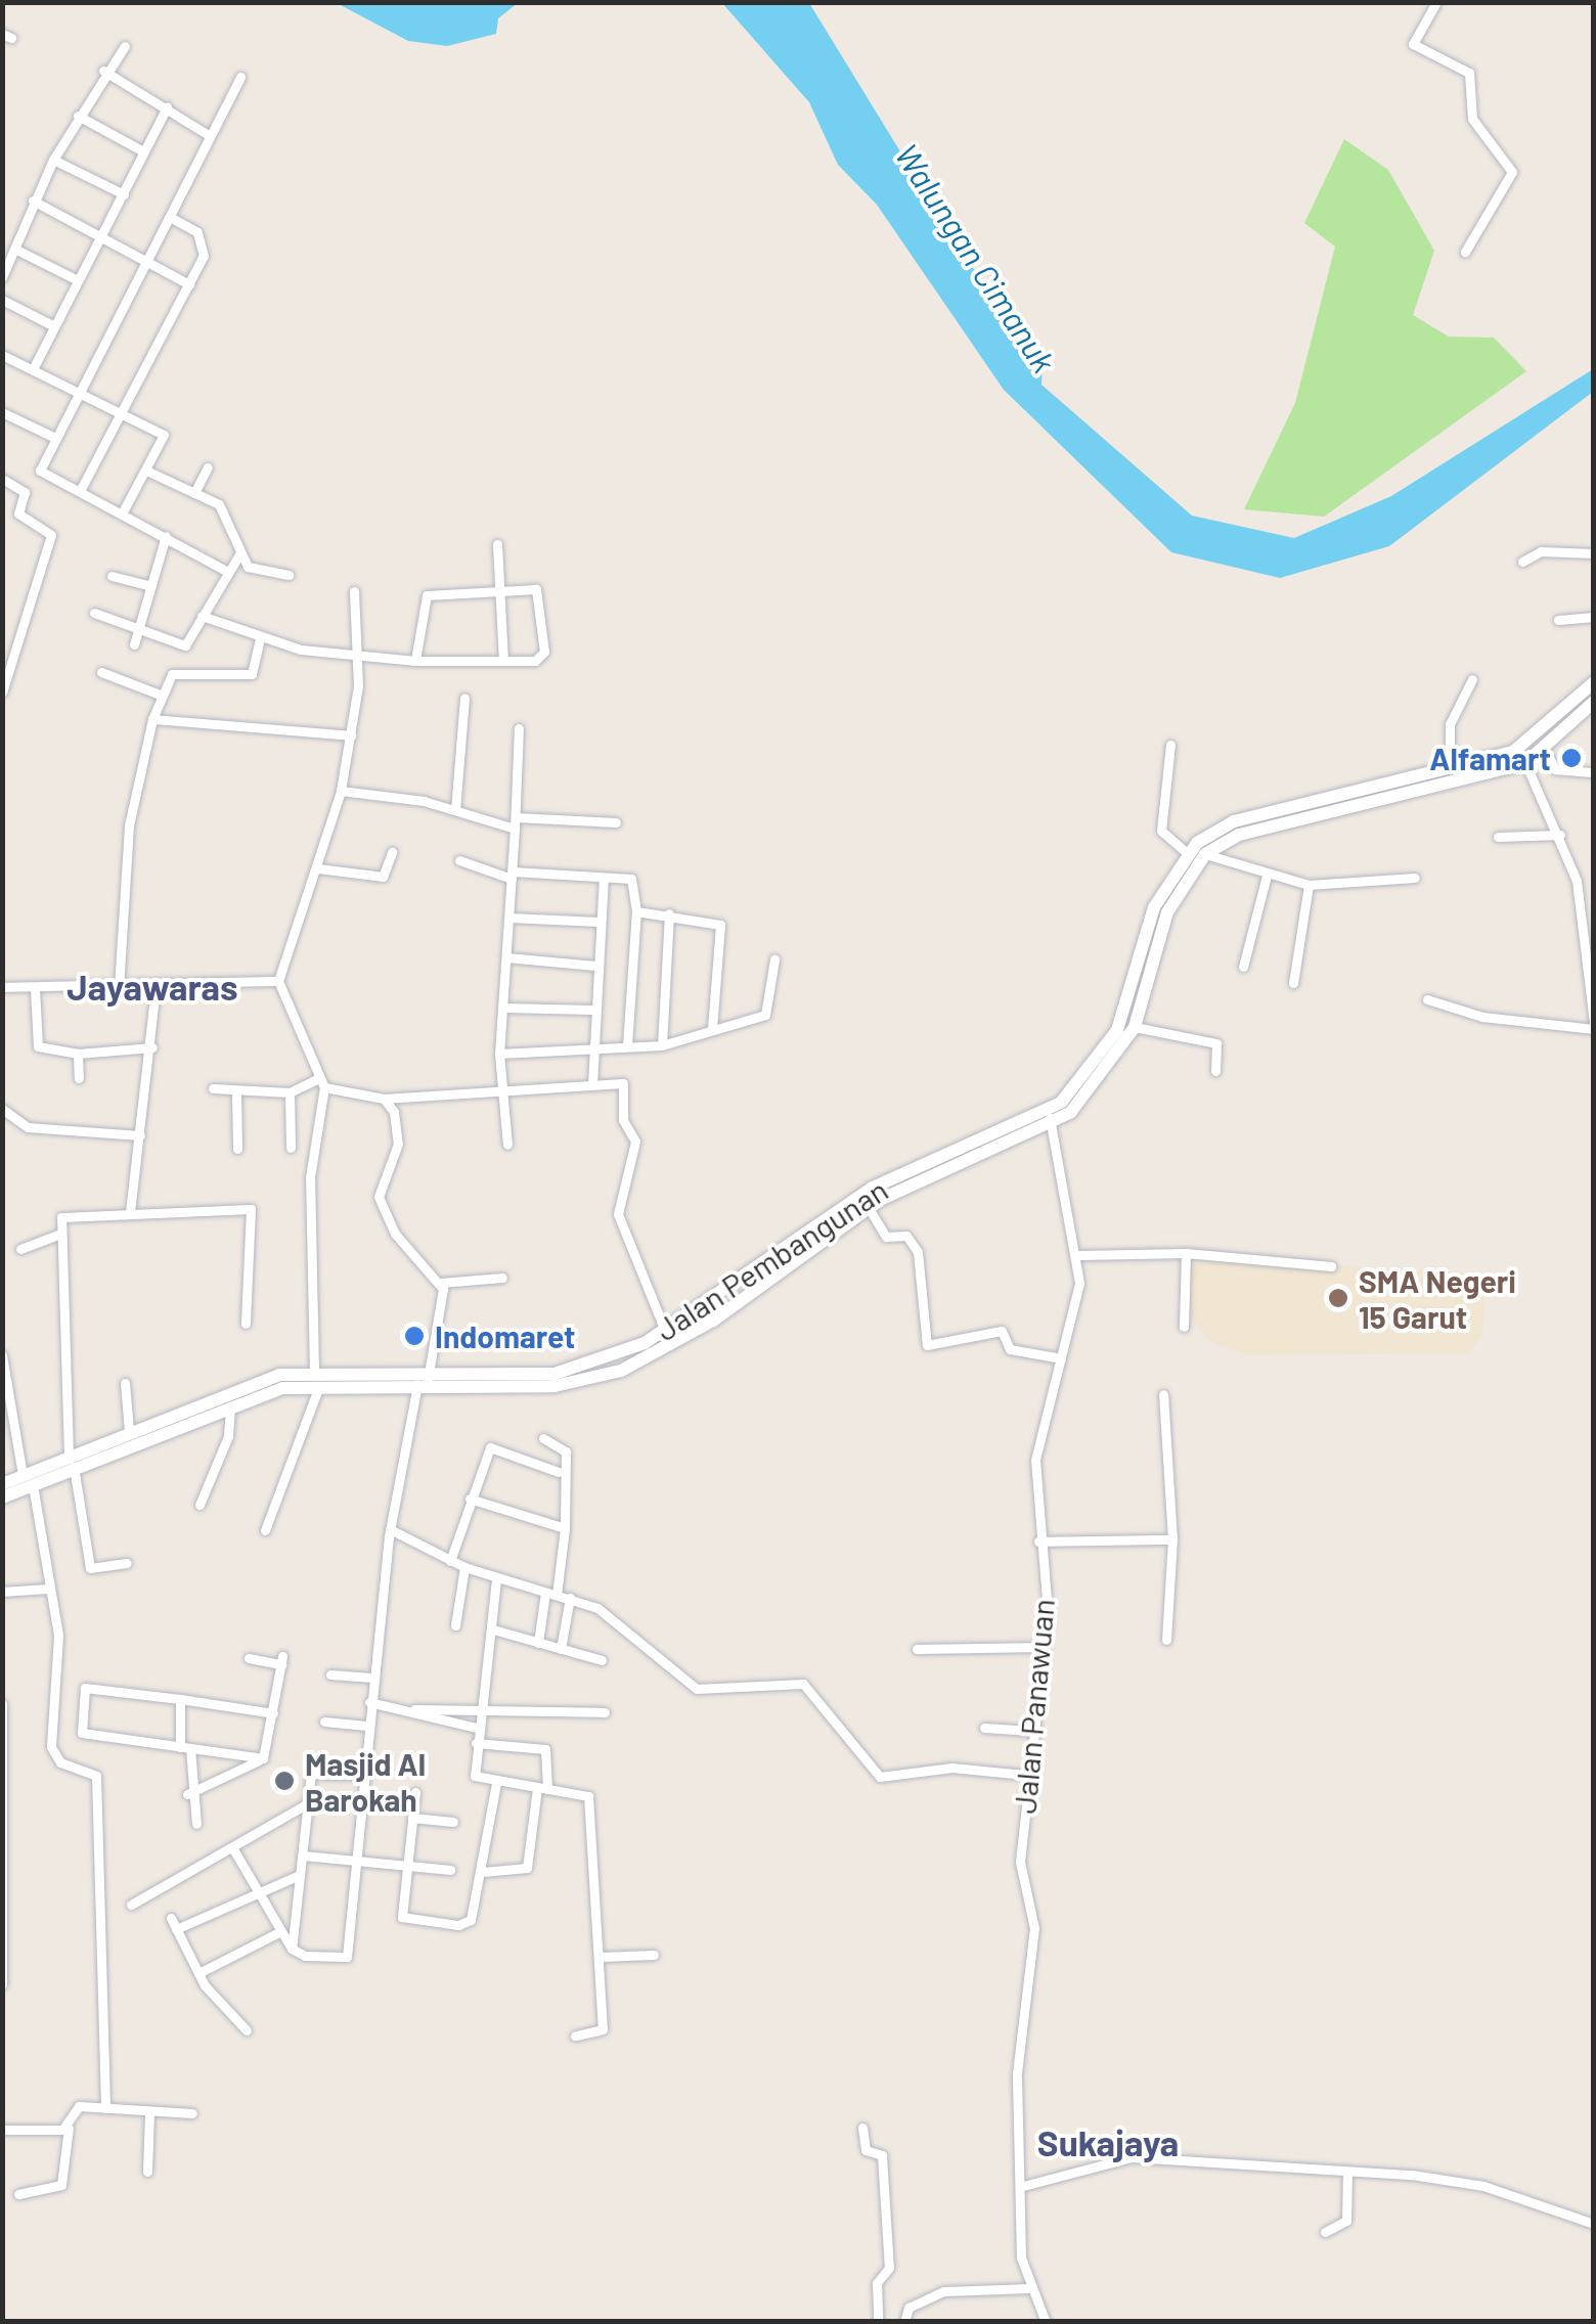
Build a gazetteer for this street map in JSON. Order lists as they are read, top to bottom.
{
  "streets": {
    "main road": ["Jalan Pembangunan"],
    "street": ["Jalan Panawuan"]
  },
  "crossings": [
    ["Jalan Pembangunan", "Jalan Panawuan"]
  ],
  "districts": ["Jayawaras", "Sukajaya"],
  "water": ["Walungan Cimanuk"],
  "places": [
    "Alfamart",
    "SMA Negeri 15 Garut",
    "Indomaret",
    "Masjid Al Barokah"
  ]
}
